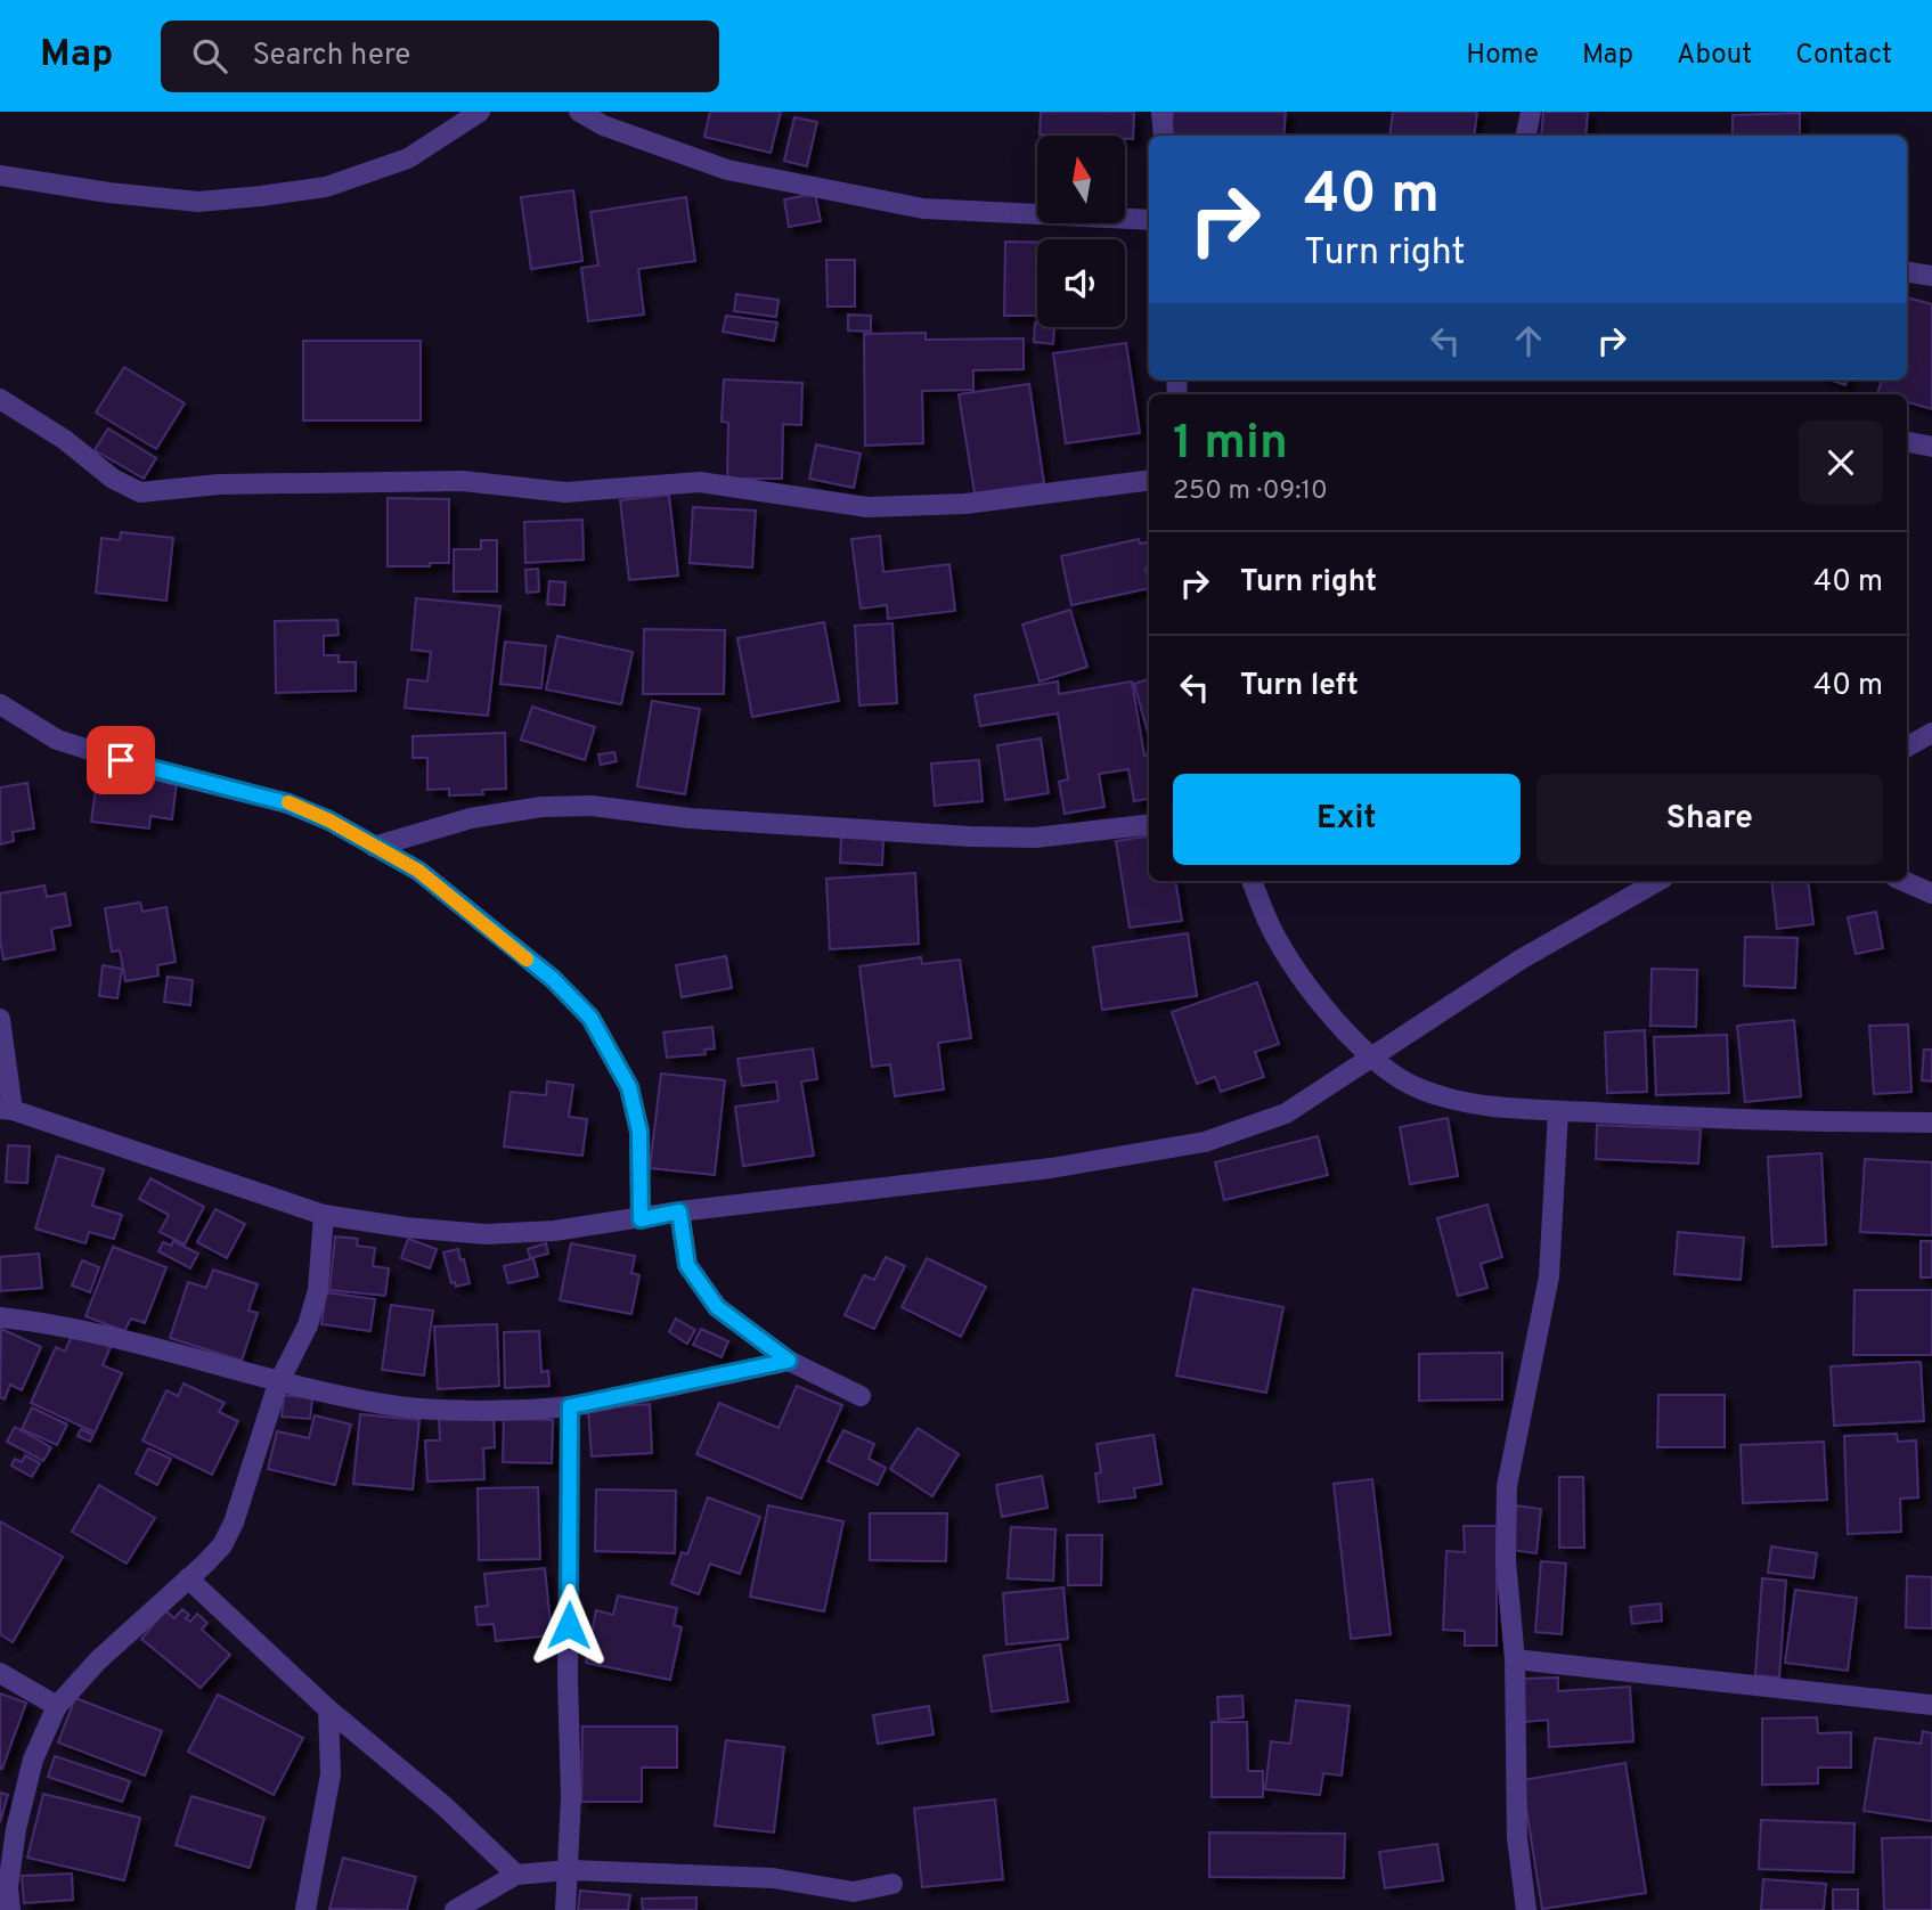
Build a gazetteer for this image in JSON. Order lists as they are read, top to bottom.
{
  "north": "top",
  "page": {
    "header": "Map",
    "search": "Search here",
    "nav": [
      "Home",
      "Map",
      "About",
      "Contact"
    ],
    "turn": ["40 m", "Turn right"],
    "heading": ["1 min", "250 m · 09:10"],
    "list": [
      {
        "name": "Turn right",
        "value": "40 m"
      },
      {
        "name": "Turn left",
        "value": "40 m"
      }
    ],
    "buttons": ["Exit", "Share"]
  }
}
